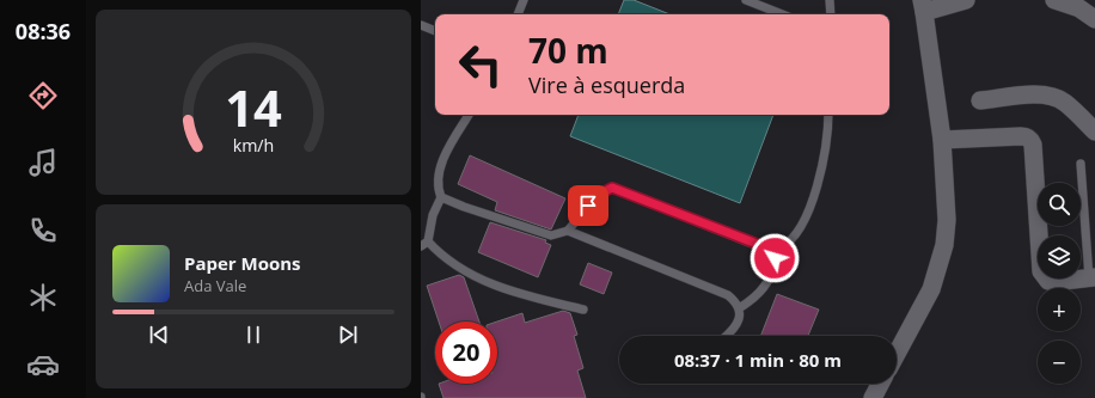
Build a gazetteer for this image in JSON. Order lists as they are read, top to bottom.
{
  "page": {
    "tabs": "08:36",
    "turn": ["70 m", "Vire à esquerda"],
    "map_buttons": ["+", "−"],
    "song": ["Paper Moons", "Ada Vale"],
    "limit": "20",
    "trip": "08:37 · 1 min · 80 m",
    "gauge": ["14", "km/h"]
  }
}
